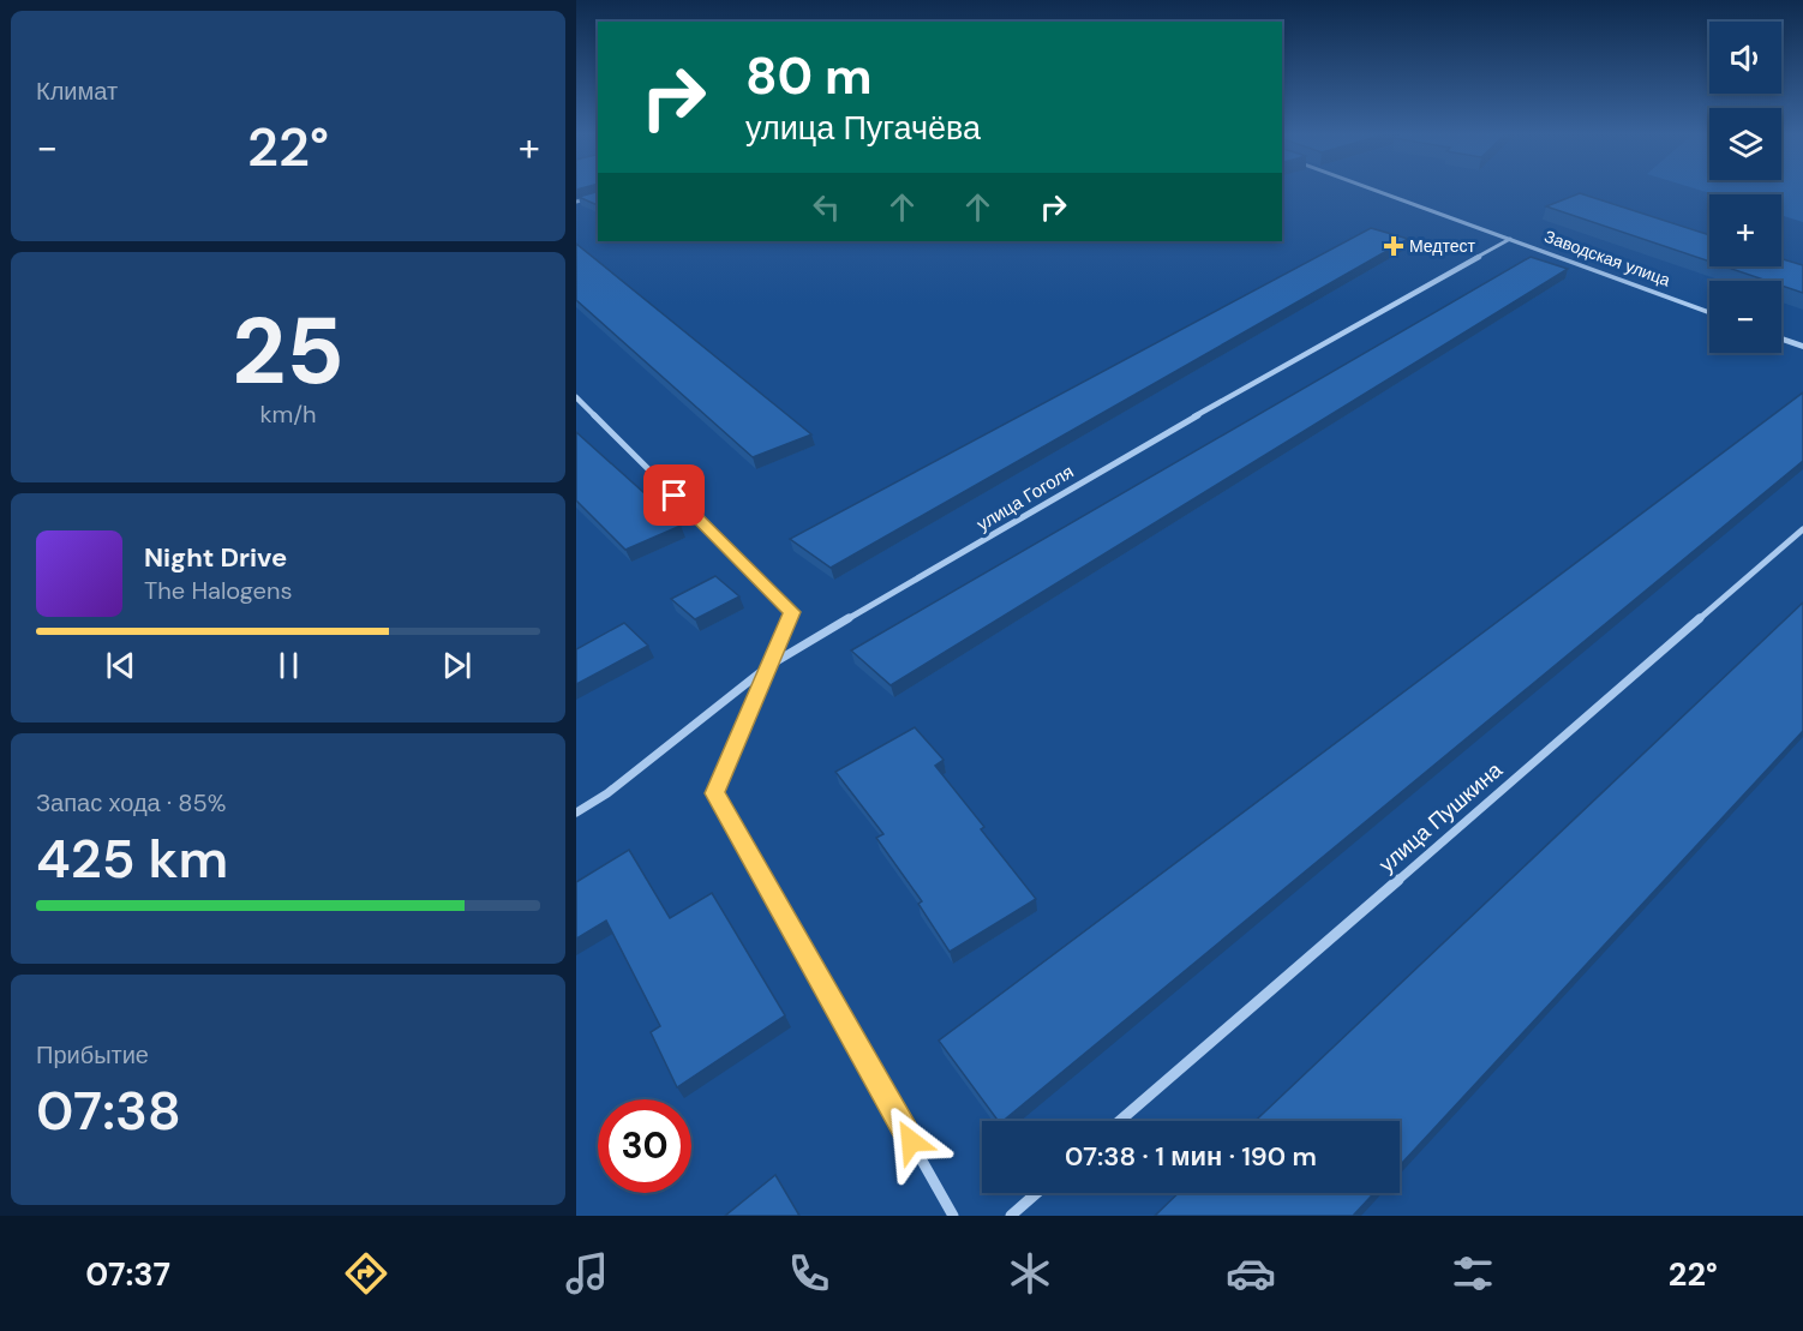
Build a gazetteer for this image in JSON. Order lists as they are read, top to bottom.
{
  "streets": {
    "street": ["Заводская улица", "улица Гоголя", "улица Пушкина"]
  },
  "crossings": [
    ["Заводская улица", "улица Гоголя"]
  ],
  "places": {
    "health": ["Медтест"]
  },
  "page": {
    "tile": [
      "Климат",
      ["25", "km/h"],
      ["Запас хода · 85%", "425 km"],
      ["Прибытие", "07:38"]
    ],
    "map_buttons": ["+", "−"],
    "turn": ["80 m", "улица Пугачёва"],
    "heat": ["−", "22°", "+"],
    "song": ["Night Drive", "The Halogens"],
    "limit": "30",
    "trip": "07:38 · 1 мин · 190 m",
    "tabs": ["07:37", "22°"]
  }
}
